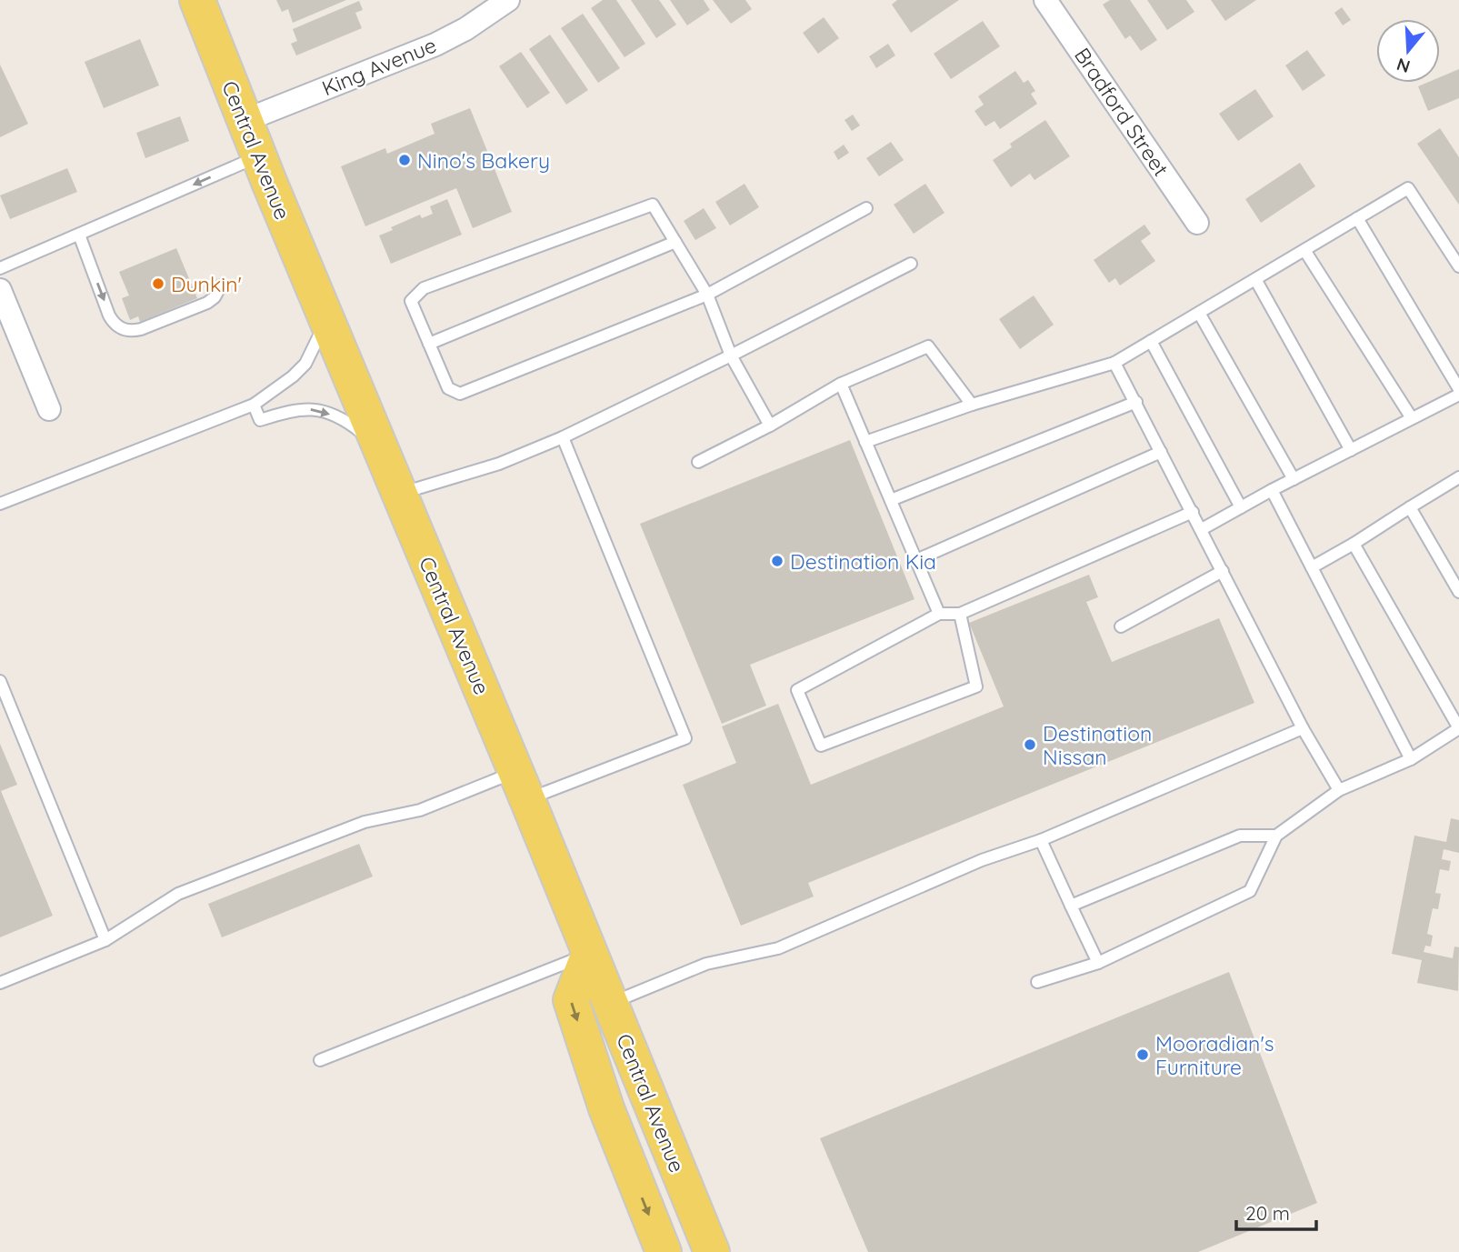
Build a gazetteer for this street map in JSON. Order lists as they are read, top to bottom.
{
  "streets": {
    "main road": ["Central Avenue"],
    "street": ["King Avenue", "Bradford Street"]
  },
  "crossings": [
    ["King Avenue", "Central Avenue"]
  ],
  "places": [
    "Nino's Bakery",
    "Dunkin'",
    "Destination Kia",
    "Destination Nissan",
    "Mooradian's Furniture"
  ],
  "scale_bar": "20 m",
  "north": "bottom"
}
